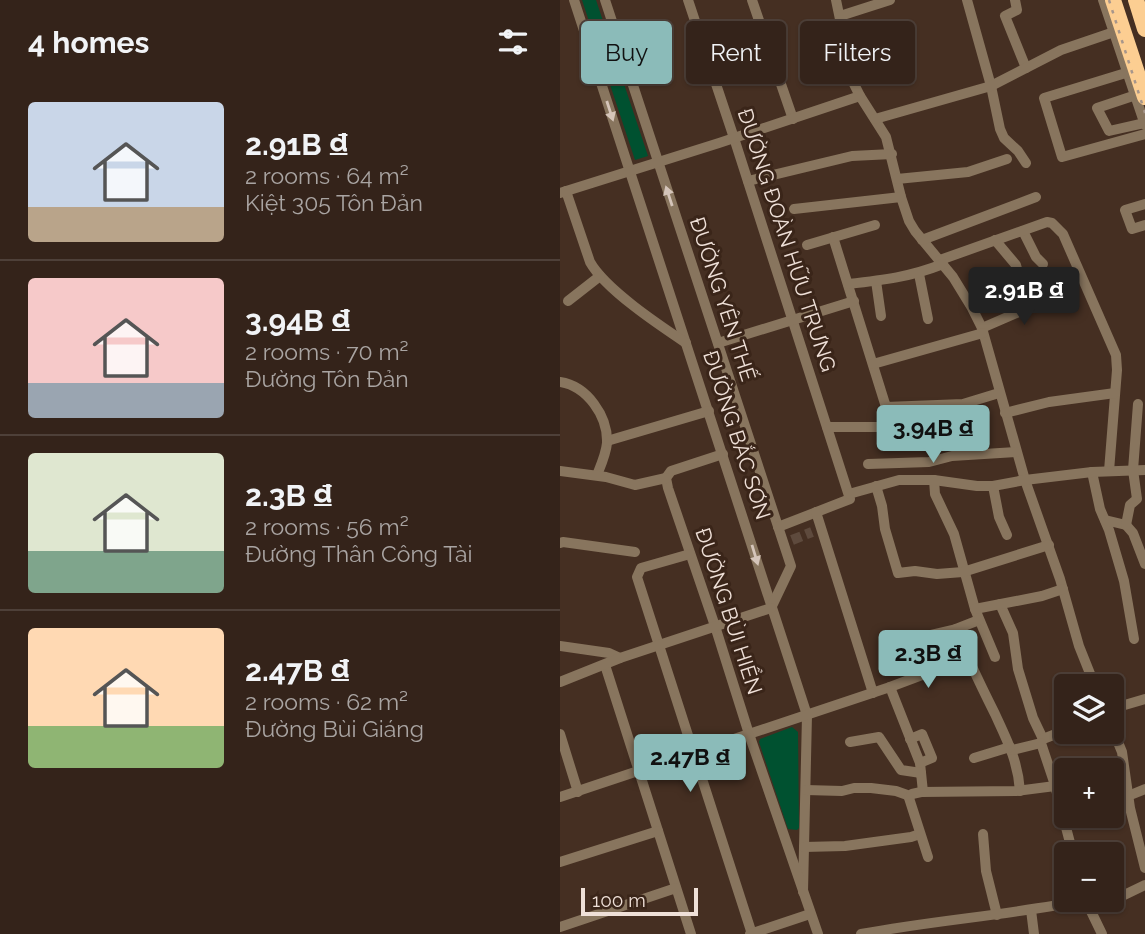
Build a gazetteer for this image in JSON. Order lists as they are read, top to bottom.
{
  "streets": {
    "street": [
      "ĐƯỜNG ĐOÀN HỮU TRƯNG",
      "ĐƯỜNG YÊN THẾ",
      "ĐƯỜNG BẮC SƠN",
      "ĐƯỜNG BÙI HIỂN"
    ]
  },
  "crossings": [
    ["ĐƯỜNG YÊN THẾ", "ĐƯỜNG BẮC SƠN"],
    ["ĐƯỜNG BẮC SƠN", "ĐƯỜNG BÙI HIỂN"]
  ],
  "one_way": ["ĐƯỜNG BẮC SƠN"],
  "scale_bar": "100 m",
  "page": {
    "heading": "4 homes",
    "chip": ["Buy", "Rent", "Filters"],
    "list": [
      {
        "name": "2.91B ₫",
        "note": "2 rooms · 64 m² · Kiệt 305 Tôn Đản"
      },
      {
        "name": "3.94B ₫",
        "note": "2 rooms · 70 m² · Đường Tôn Đản"
      },
      {
        "name": "2.3B ₫",
        "note": "2 rooms · 56 m² · Đường Thân Công Tài"
      },
      {
        "name": "2.47B ₫",
        "note": "2 rooms · 62 m² · Đường Bùi Giáng"
      }
    ],
    "price": [
      "2.91B ₫",
      "3.94B ₫",
      "2.3B ₫",
      "2.47B ₫"
    ],
    "map_buttons": ["+", "−"],
    "scale": "100 m"
  }
}
